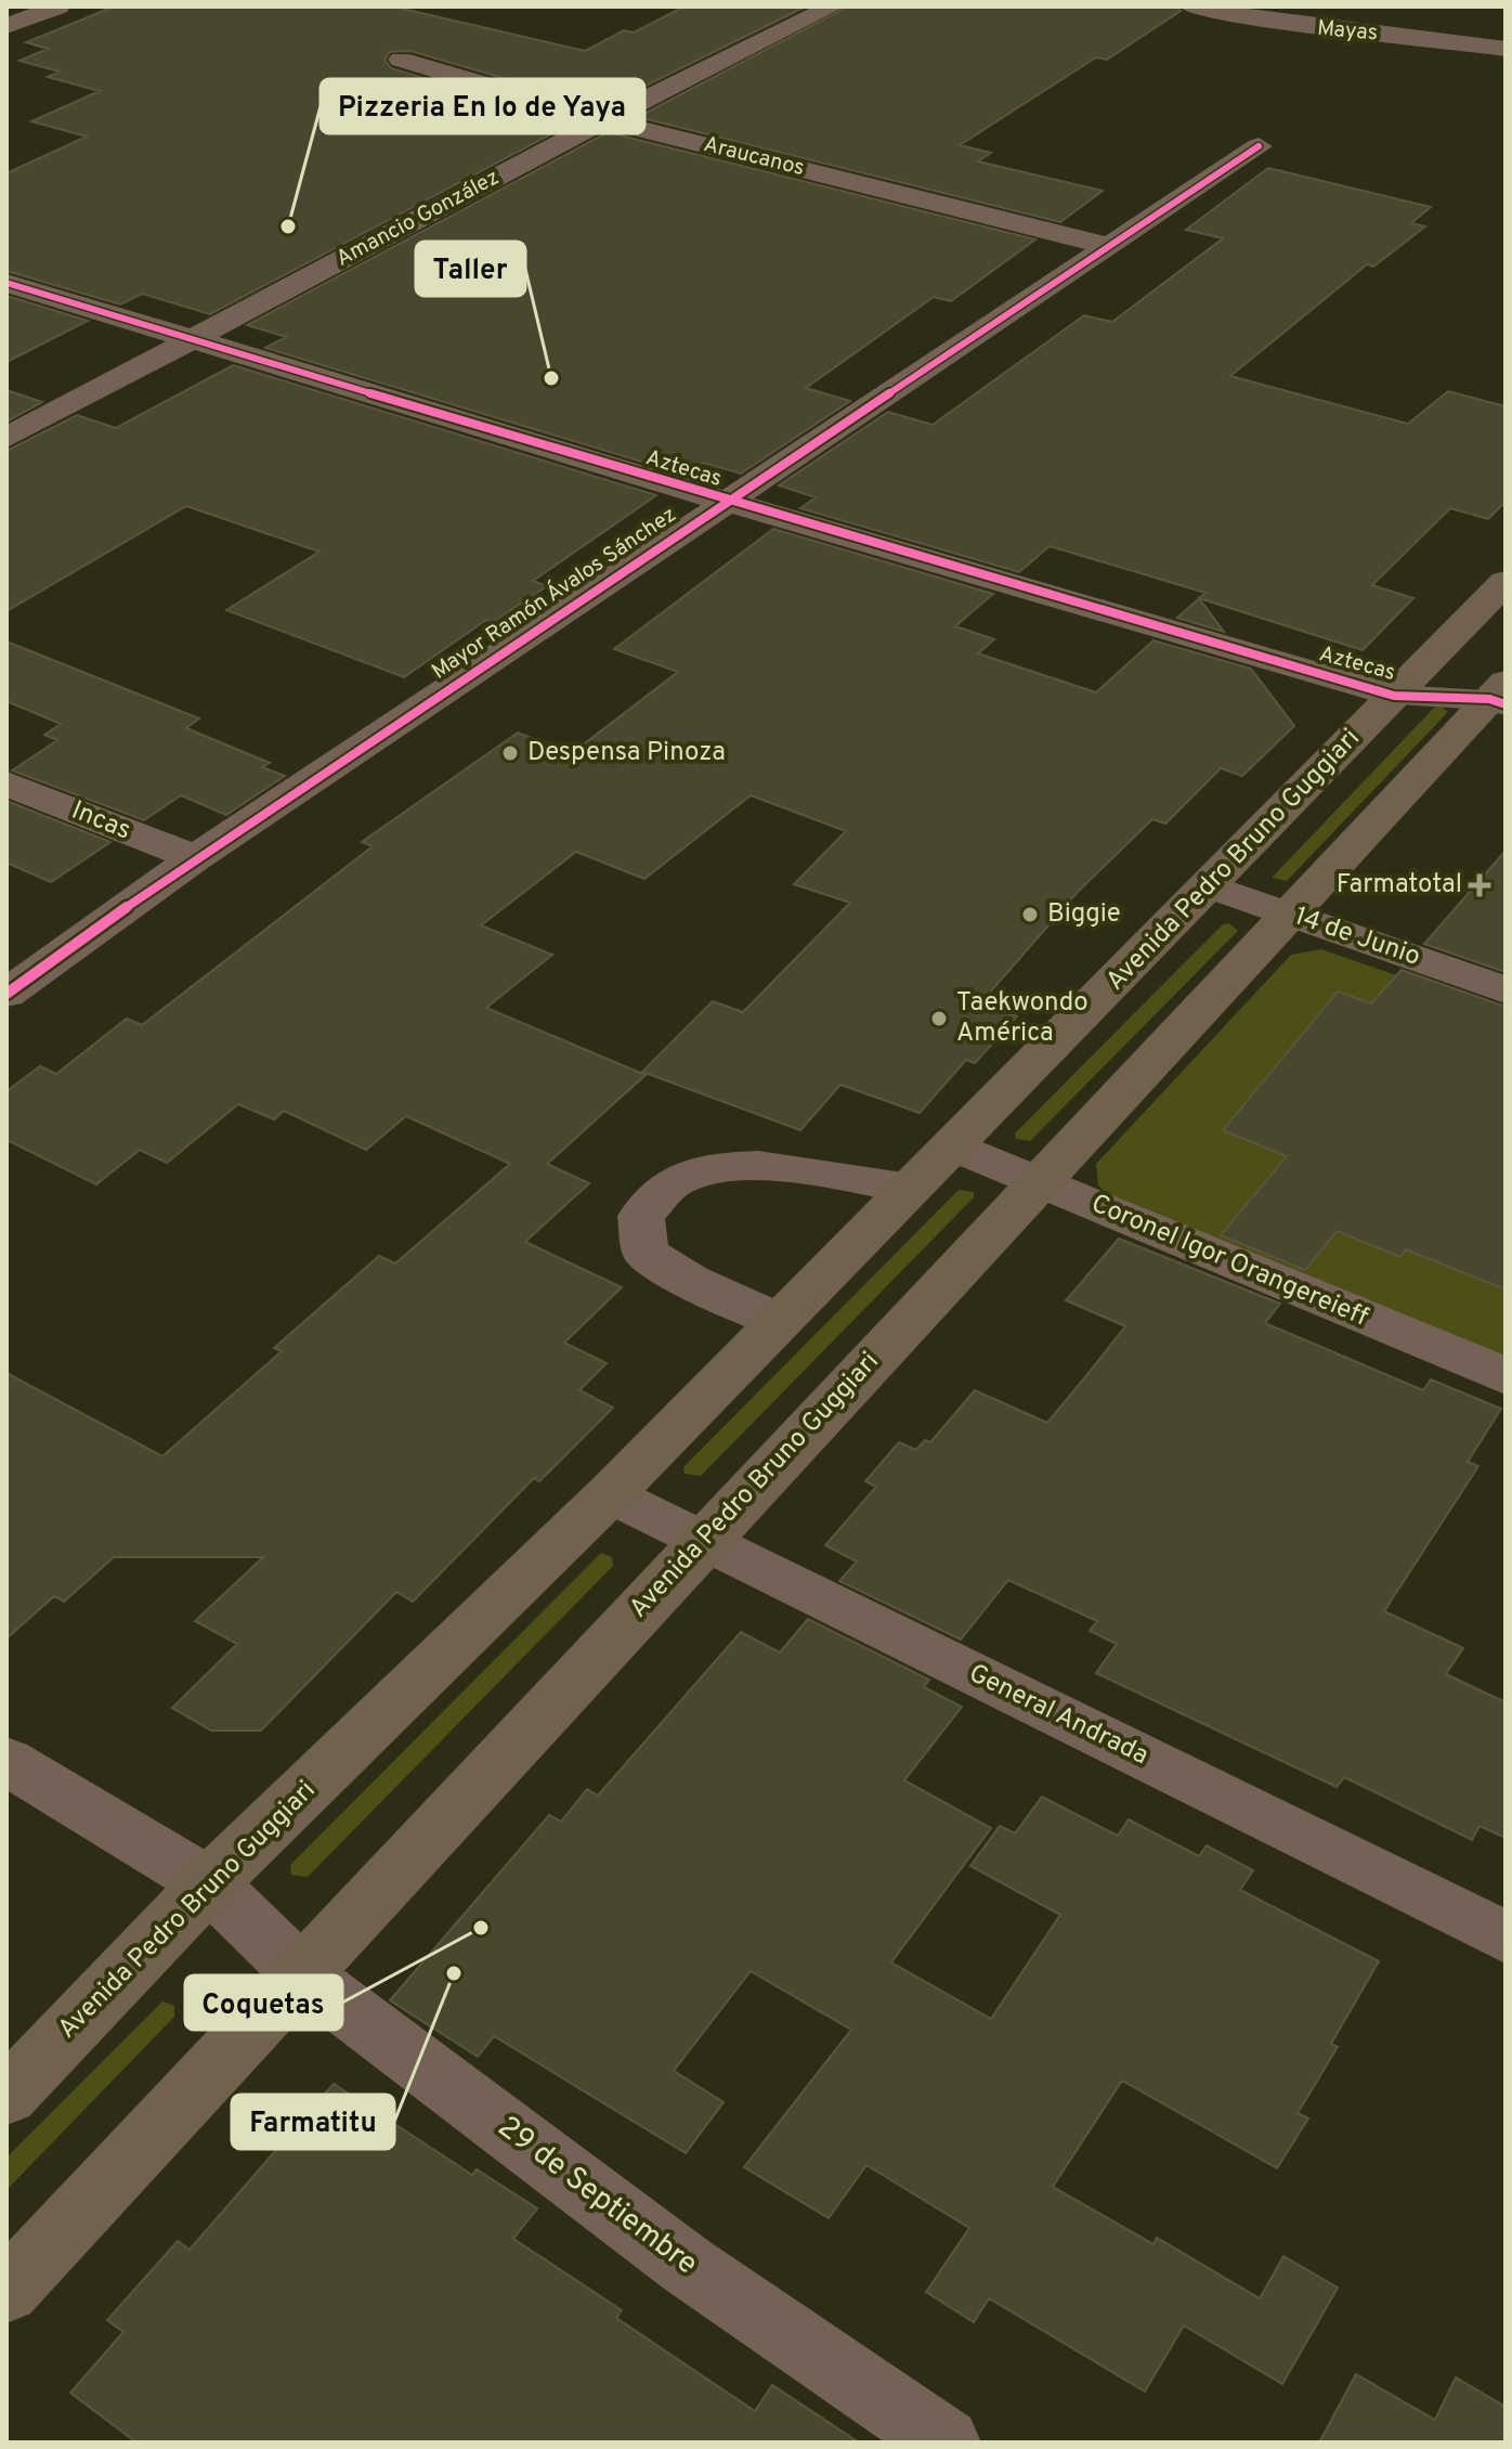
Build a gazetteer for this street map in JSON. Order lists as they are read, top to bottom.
{
  "streets": {
    "main road": ["Avenida Pedro Bruno Guggiari"],
    "street": [
      "Mayas",
      "Araucanos",
      "Amancio González",
      "Aztecas",
      "Mayor Ramón Ávalos Sánchez",
      "Incas",
      "14 de Junio",
      "Coronel Igor Orangereieff",
      "General Andrada",
      "29 de Septiembre"
    ]
  },
  "crossings": [
    ["Araucanos", "Amancio González"],
    ["Araucanos", "Mayor Ramón Ávalos Sánchez"],
    ["Amancio González", "Aztecas"],
    ["Aztecas", "Mayor Ramón Ávalos Sánchez"],
    ["Aztecas", "Avenida Pedro Bruno Guggiari"],
    ["Mayor Ramón Ávalos Sánchez", "Incas"],
    ["Avenida Pedro Bruno Guggiari", "14 de Junio"],
    ["Avenida Pedro Bruno Guggiari", "Coronel Igor Orangereieff"],
    ["Avenida Pedro Bruno Guggiari", "General Andrada"],
    ["Avenida Pedro Bruno Guggiari", "29 de Septiembre"]
  ],
  "places": {
    "other": [
      "Pizzeria En lo de Yaya",
      "Taller",
      "Despensa Pinoza",
      "Biggie",
      "Taekwondo América",
      "Coquetas",
      "Farmatitu"
    ],
    "health": ["Farmatotal"]
  }
}
